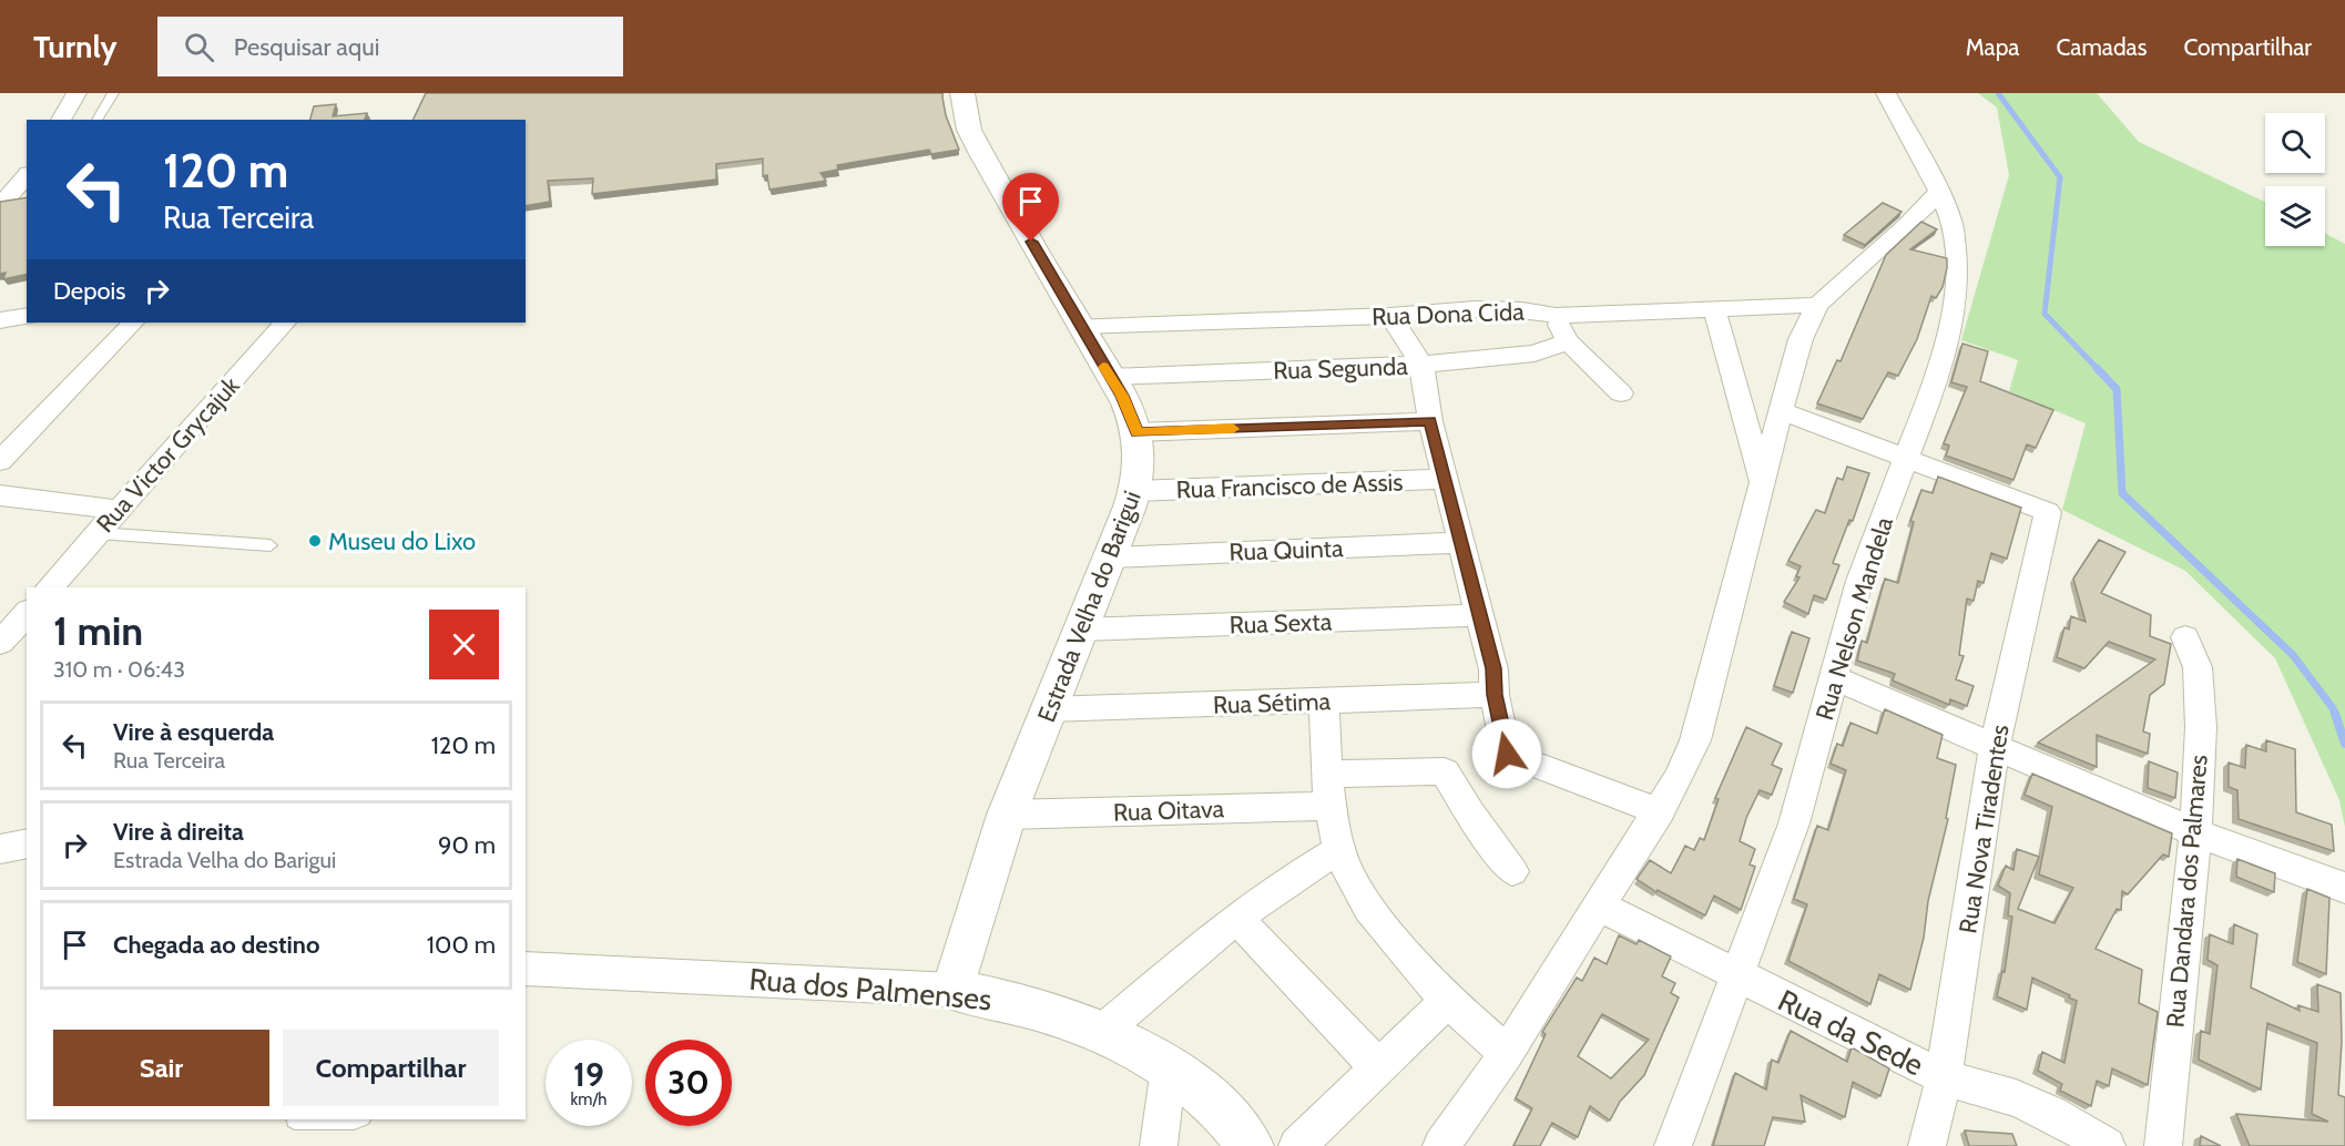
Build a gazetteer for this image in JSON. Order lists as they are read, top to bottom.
{
  "streets": {
    "street": [
      "Rua Dona Cida",
      "Rua Segunda",
      "Rua Victor Grycajuk",
      "Rua Francisco de Assis",
      "Rua Quinta",
      "Estrada Velha do Barigui",
      "Rua Nelson Mandela",
      "Rua Sexta",
      "Rua Sétima",
      "Rua Oitava",
      "Rua Nova Tiradentes",
      "Rua Dandara dos Palmares",
      "Rua dos Palmenses",
      "Rua da Sede"
    ]
  },
  "crossings": [
    ["Rua Dona Cida", "Estrada Velha do Barigui"],
    ["Rua Segunda", "Estrada Velha do Barigui"],
    ["Rua Francisco de Assis", "Estrada Velha do Barigui"],
    ["Rua Quinta", "Estrada Velha do Barigui"],
    ["Estrada Velha do Barigui", "Rua Sexta"],
    ["Estrada Velha do Barigui", "Rua Sétima"],
    ["Estrada Velha do Barigui", "Rua Oitava"],
    ["Estrada Velha do Barigui", "Rua dos Palmenses"],
    ["Rua Nelson Mandela", "Rua Nova Tiradentes"],
    ["Rua Nelson Mandela", "Rua da Sede"],
    ["Rua Nova Tiradentes", "Rua da Sede"]
  ],
  "places": ["Museu do Lixo"],
  "page": {
    "header": "Turnly",
    "search": "Pesquisar aqui",
    "nav": ["Mapa", "Camadas", "Compartilhar"],
    "turn": ["120 m", "Rua Terceira"],
    "then": "Depois",
    "heading": ["1 min", "310 m · 06:43"],
    "list": [
      {
        "name": "Vire à esquerda",
        "note": "Rua Terceira",
        "value": "120 m"
      },
      {
        "name": "Vire à direita",
        "note": "Estrada Velha do Barigui",
        "value": "90 m"
      },
      {
        "name": "Chegada ao destino",
        "value": "100 m"
      }
    ],
    "buttons": ["Sair", "Compartilhar"],
    "speed": "19 km/h",
    "limit": "30"
  }
}
